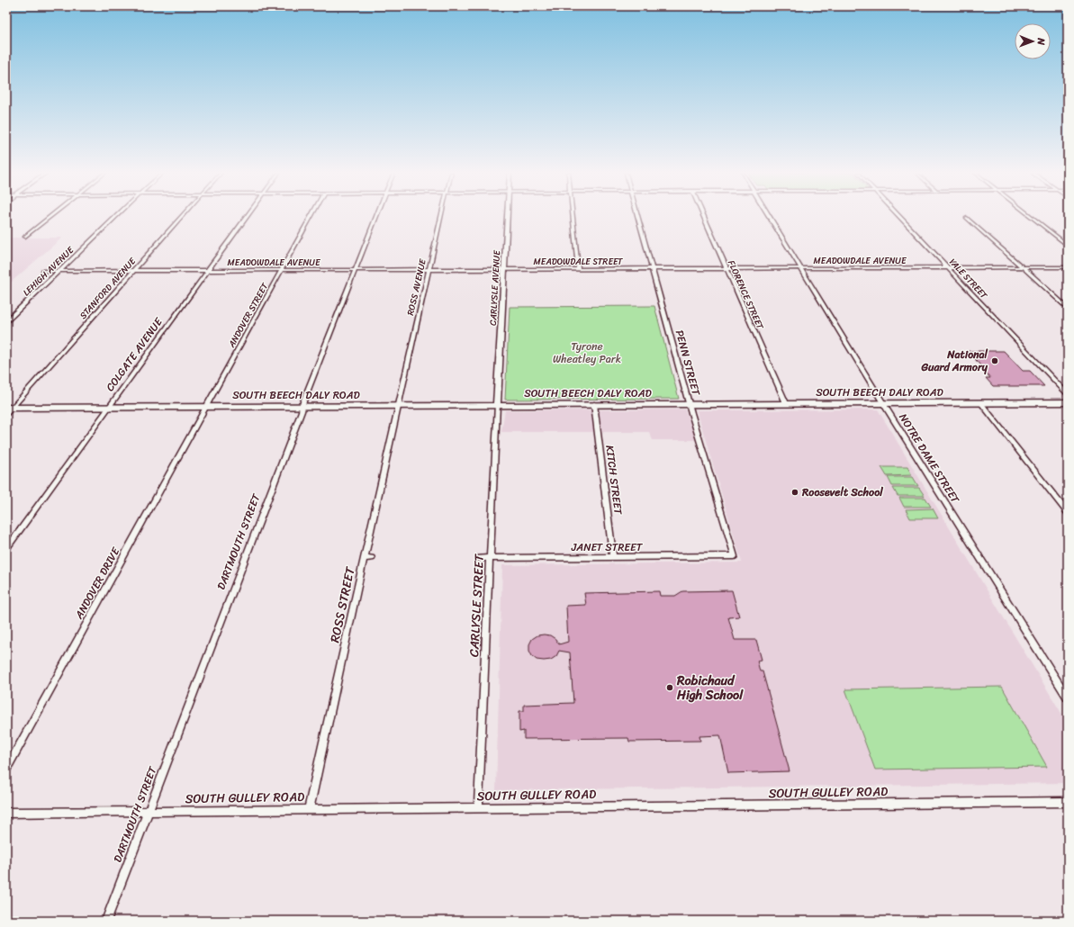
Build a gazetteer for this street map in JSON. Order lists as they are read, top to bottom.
{
  "streets": {
    "main road": ["CARLYSLE AVENUE", "SOUTH BEECH DALY ROAD"],
    "street": [
      "MEADOWDALE AVENUE",
      "MEADOWDALE STREET",
      "LEHIGH AVENUE",
      "YALE STREET",
      "ROSS AVENUE",
      "STANFORD AVENUE",
      "FLORENCE STREET",
      "ANDOVER STREET",
      "COLGATE AVENUE",
      "PENN STREET",
      "NOTRE DAME STREET",
      "KITCH STREET",
      "DARTMOUTH STREET",
      "JANET STREET",
      "ANDOVER DRIVE",
      "ROSS STREET",
      "CARLYSLE STREET",
      "SOUTH GULLEY ROAD"
    ]
  },
  "crossings": [
    ["MEADOWDALE AVENUE", "MEADOWDALE STREET"],
    ["MEADOWDALE AVENUE", "LEHIGH AVENUE"],
    ["MEADOWDALE AVENUE", "YALE STREET"],
    ["MEADOWDALE AVENUE", "ROSS AVENUE"],
    ["MEADOWDALE AVENUE", "STANFORD AVENUE"],
    ["MEADOWDALE AVENUE", "CARLYSLE AVENUE"],
    ["MEADOWDALE AVENUE", "FLORENCE STREET"],
    ["MEADOWDALE AVENUE", "ANDOVER STREET"],
    ["MEADOWDALE AVENUE", "COLGATE AVENUE"],
    ["MEADOWDALE AVENUE", "PENN STREET"],
    ["MEADOWDALE AVENUE", "NOTRE DAME STREET"],
    ["MEADOWDALE AVENUE", "DARTMOUTH STREET"],
    ["MEADOWDALE STREET", "CARLYSLE AVENUE"],
    ["MEADOWDALE STREET", "PENN STREET"],
    ["ROSS AVENUE", "SOUTH BEECH DALY ROAD"],
    ["ROSS AVENUE", "ROSS STREET"],
    ["STANFORD AVENUE", "SOUTH BEECH DALY ROAD"],
    ["CARLYSLE AVENUE", "SOUTH BEECH DALY ROAD"],
    ["CARLYSLE AVENUE", "CARLYSLE STREET"],
    ["FLORENCE STREET", "SOUTH BEECH DALY ROAD"],
    ["ANDOVER STREET", "SOUTH BEECH DALY ROAD"],
    ["ANDOVER STREET", "ANDOVER DRIVE"],
    ["COLGATE AVENUE", "SOUTH BEECH DALY ROAD"],
    ["PENN STREET", "SOUTH BEECH DALY ROAD"],
    ["PENN STREET", "JANET STREET"],
    ["SOUTH BEECH DALY ROAD", "NOTRE DAME STREET"],
    ["SOUTH BEECH DALY ROAD", "KITCH STREET"],
    ["SOUTH BEECH DALY ROAD", "DARTMOUTH STREET"],
    ["SOUTH BEECH DALY ROAD", "ANDOVER DRIVE"],
    ["SOUTH BEECH DALY ROAD", "ROSS STREET"],
    ["SOUTH BEECH DALY ROAD", "CARLYSLE STREET"],
    ["KITCH STREET", "JANET STREET"],
    ["DARTMOUTH STREET", "SOUTH GULLEY ROAD"],
    ["JANET STREET", "CARLYSLE STREET"],
    ["ROSS STREET", "SOUTH GULLEY ROAD"],
    ["CARLYSLE STREET", "SOUTH GULLEY ROAD"]
  ],
  "parks": ["Tyrone Wheatley Park"],
  "places": ["National Guard Armory", "Roosevelt School", "Robichaud High School"],
  "north": "right"
}
